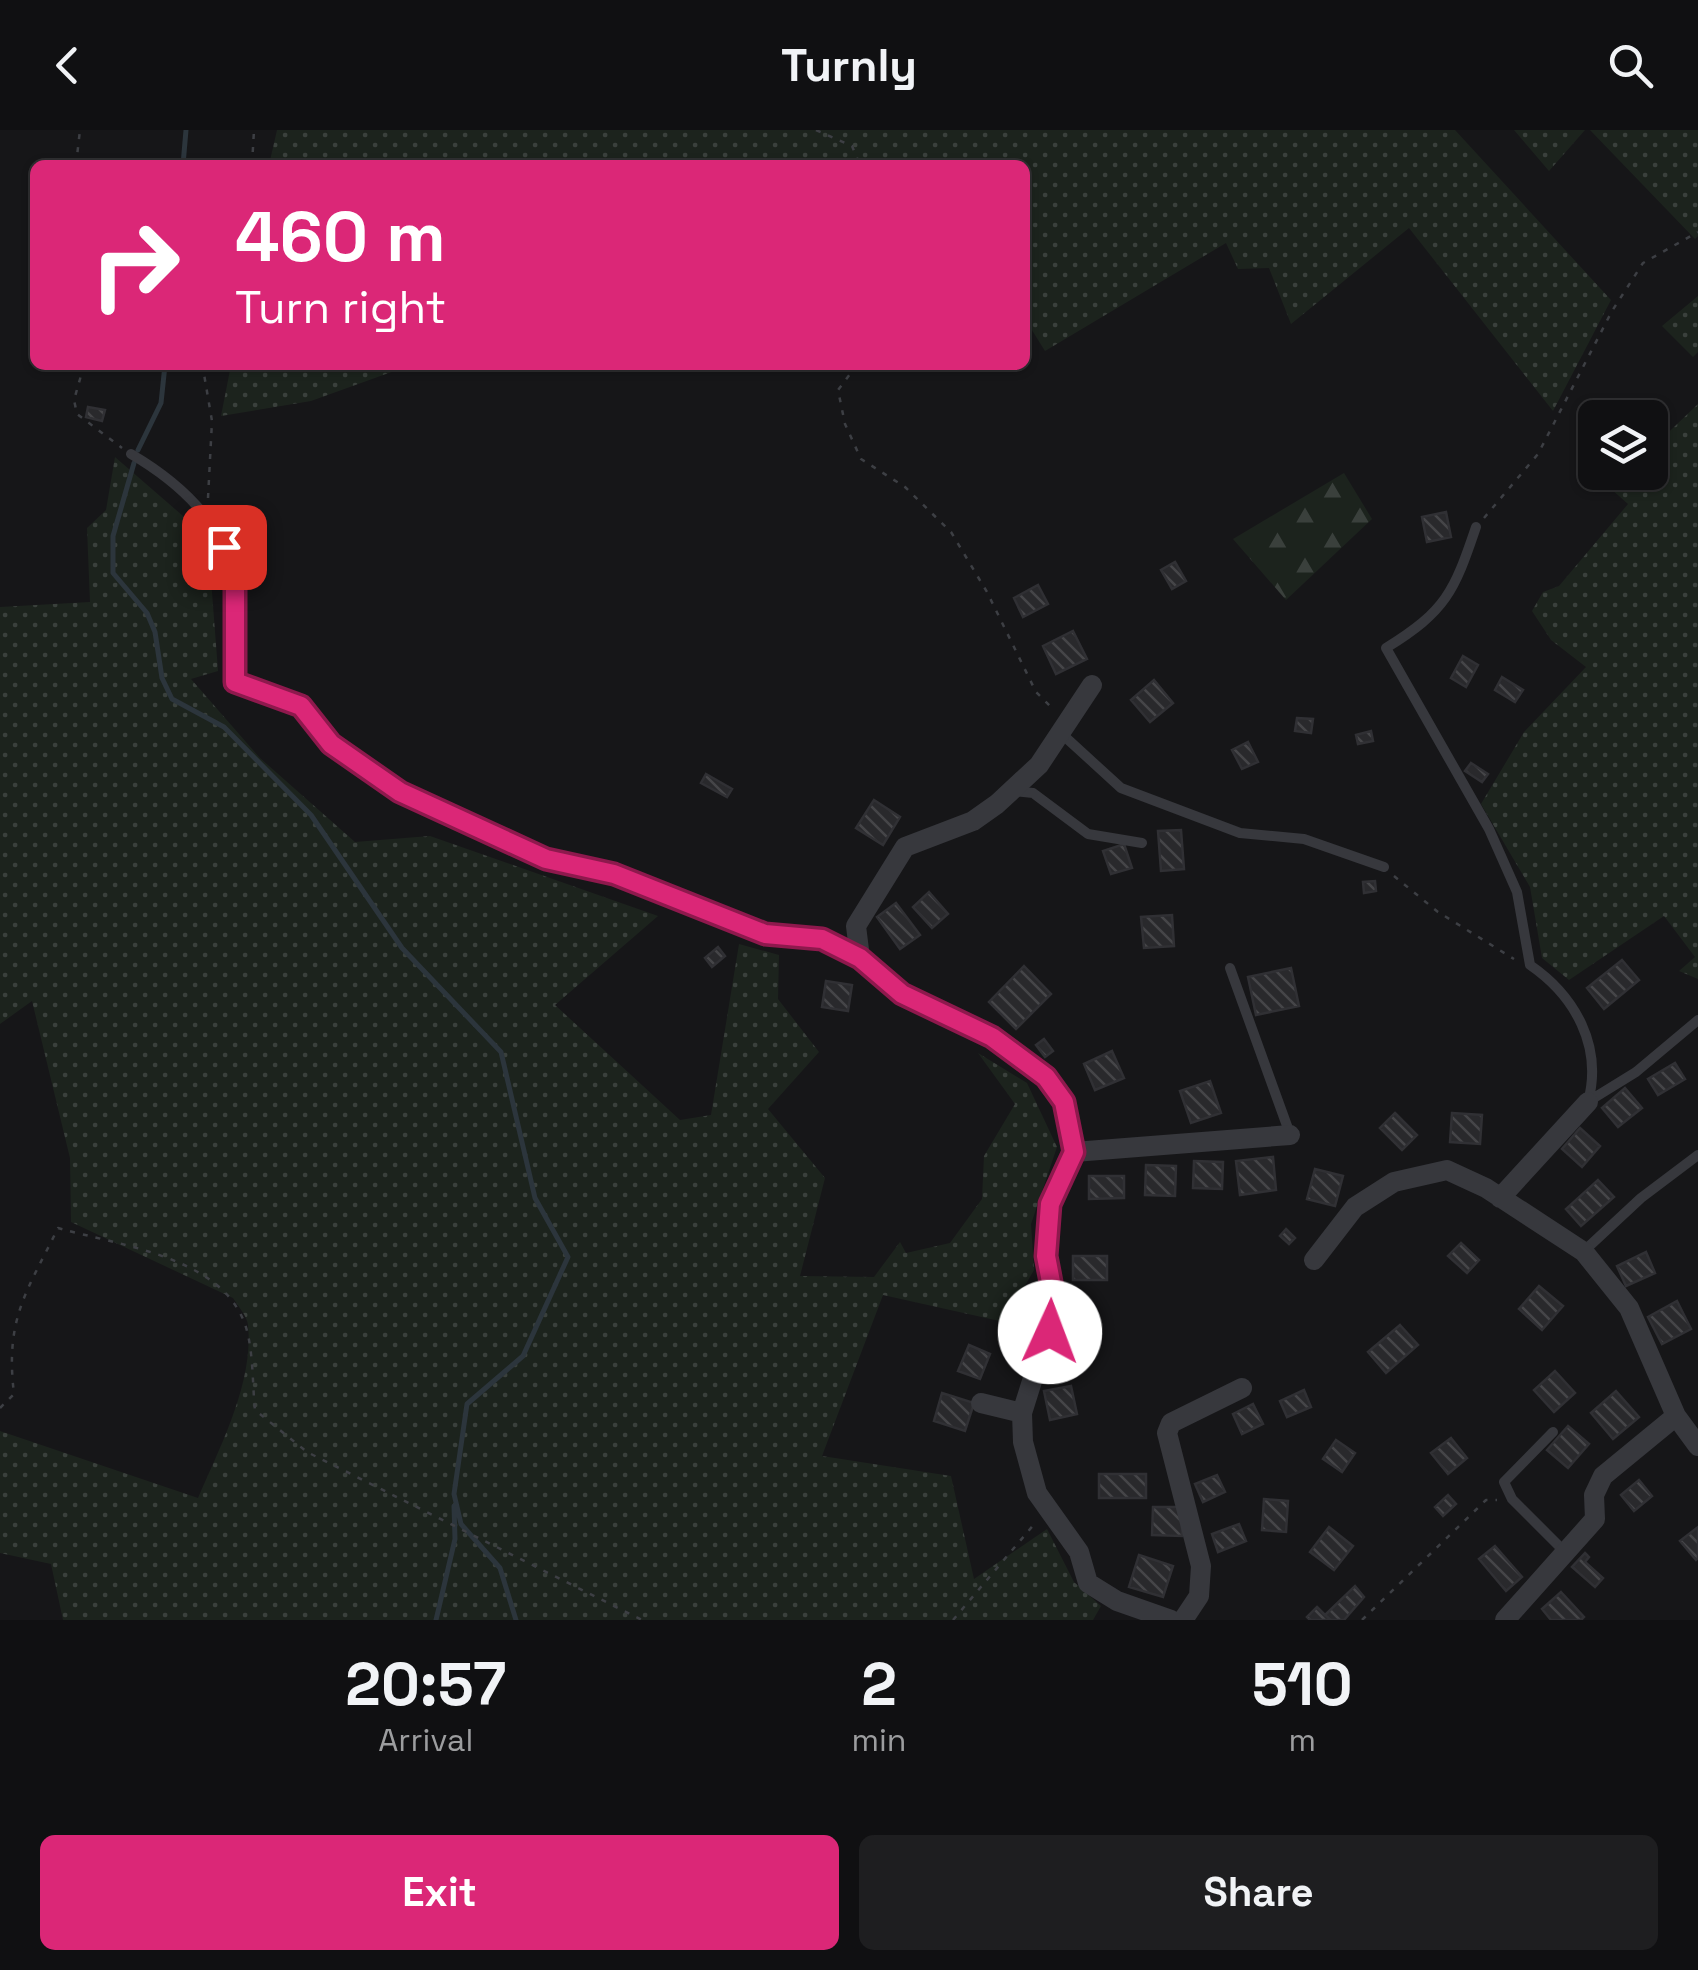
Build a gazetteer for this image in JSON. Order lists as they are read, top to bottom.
{
  "page": {
    "header": "Turnly",
    "turn": ["460 m", "Turn right"],
    "eta": [
      "20:57",
      "Arrival",
      "2",
      "min",
      "510",
      "m"
    ],
    "buttons": ["Exit", "Share"]
  }
}
